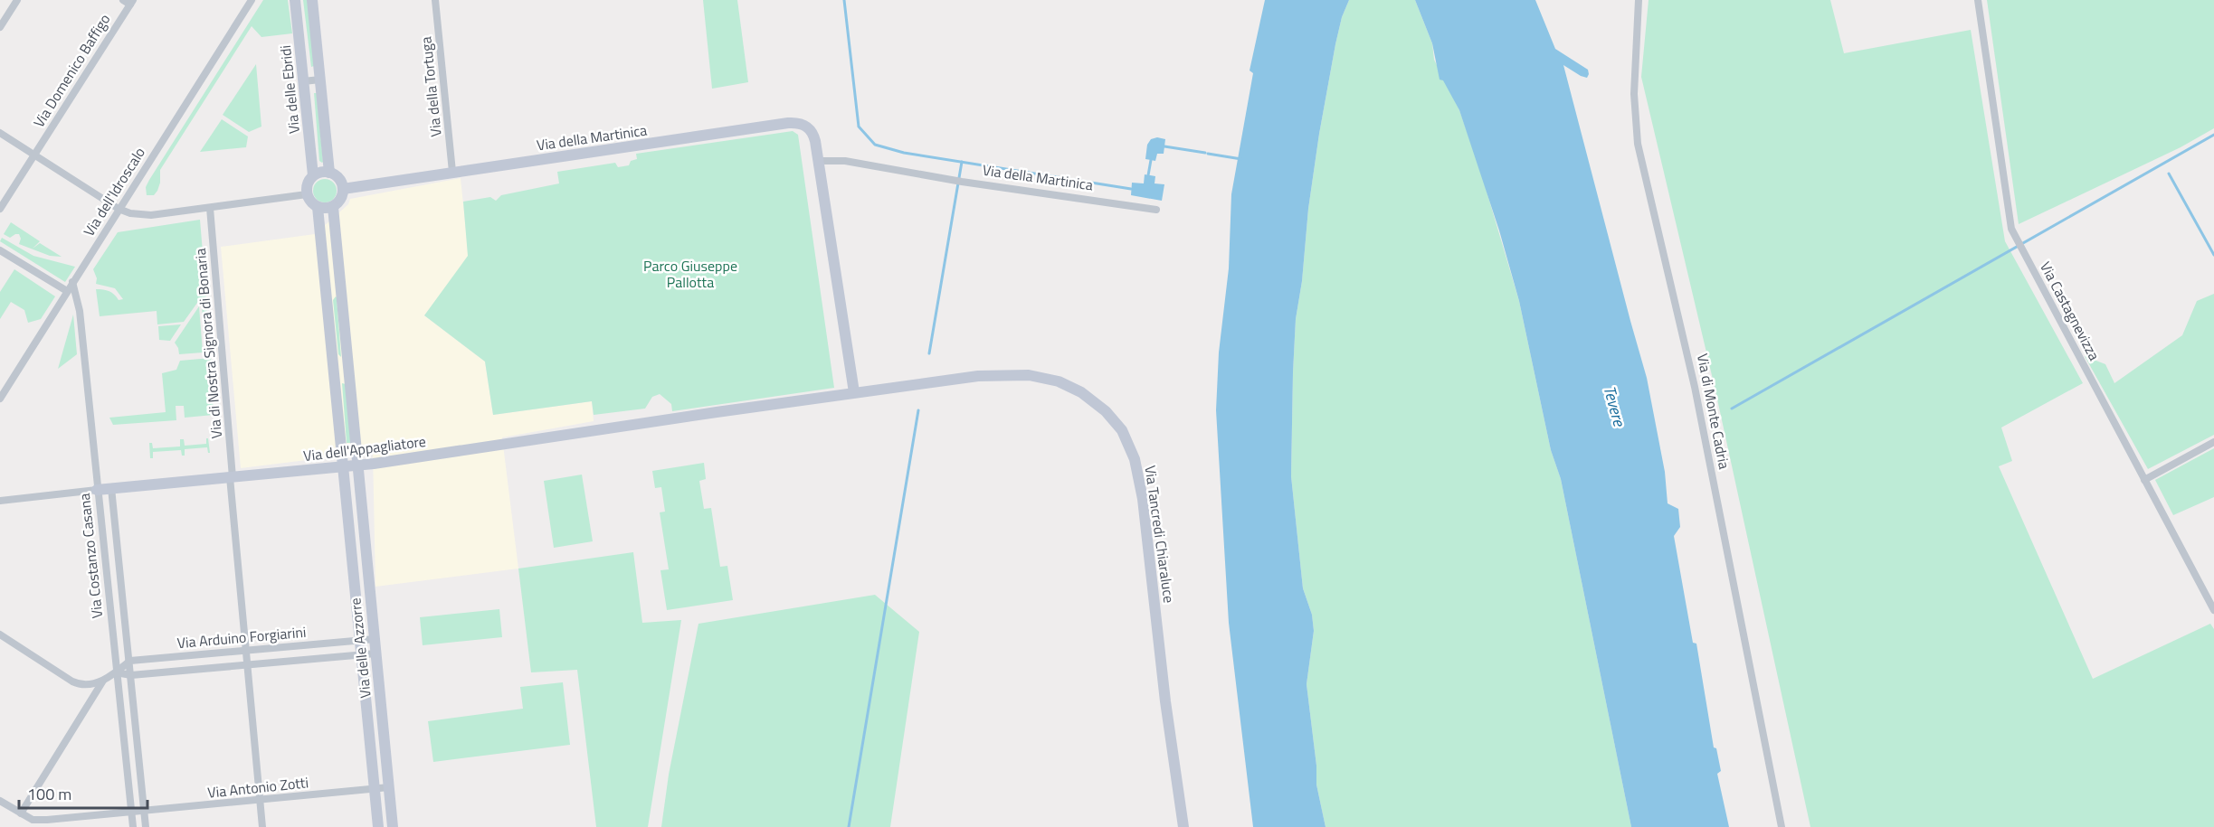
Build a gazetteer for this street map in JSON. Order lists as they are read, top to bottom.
{
  "streets": {
    "street": [
      "Via Domenico Baffigo",
      "Via della Tortuga",
      "Via delle Ebridi",
      "Via della Martinica",
      "Via dell'Idroscalo",
      "Via Castagnevizza",
      "Via di Nostra Signora di Bonaria",
      "Via di Monte Cadria",
      "Via dell'Appagliatore",
      "Via Tancredi Chiaraluce",
      "Via Costanzo Casana",
      "Via Arduino Forgiarini",
      "Via delle Azzorre",
      "Via Antonio Zotti"
    ]
  },
  "crossings": [
    ["Via della Tortuga", "Via della Martinica"],
    ["Via delle Ebridi", "Via della Martinica"],
    ["Via della Martinica", "Via Tancredi Chiaraluce"],
    ["Via dell'Idroscalo", "Via Costanzo Casana"],
    ["Via di Nostra Signora di Bonaria", "Via dell'Appagliatore"],
    ["Via di Nostra Signora di Bonaria", "Via Arduino Forgiarini"],
    ["Via di Nostra Signora di Bonaria", "Via Antonio Zotti"],
    ["Via dell'Appagliatore", "Via Tancredi Chiaraluce"],
    ["Via dell'Appagliatore", "Via Costanzo Casana"],
    ["Via dell'Appagliatore", "Via delle Azzorre"],
    ["Via Costanzo Casana", "Via Arduino Forgiarini"],
    ["Via Costanzo Casana", "Via Antonio Zotti"],
    ["Via Arduino Forgiarini", "Via delle Azzorre"],
    ["Via delle Azzorre", "Via Antonio Zotti"]
  ],
  "water": ["Tevere"],
  "parks": ["Parco Giuseppe Pallotta"],
  "scale_bar": "100 m"
}
